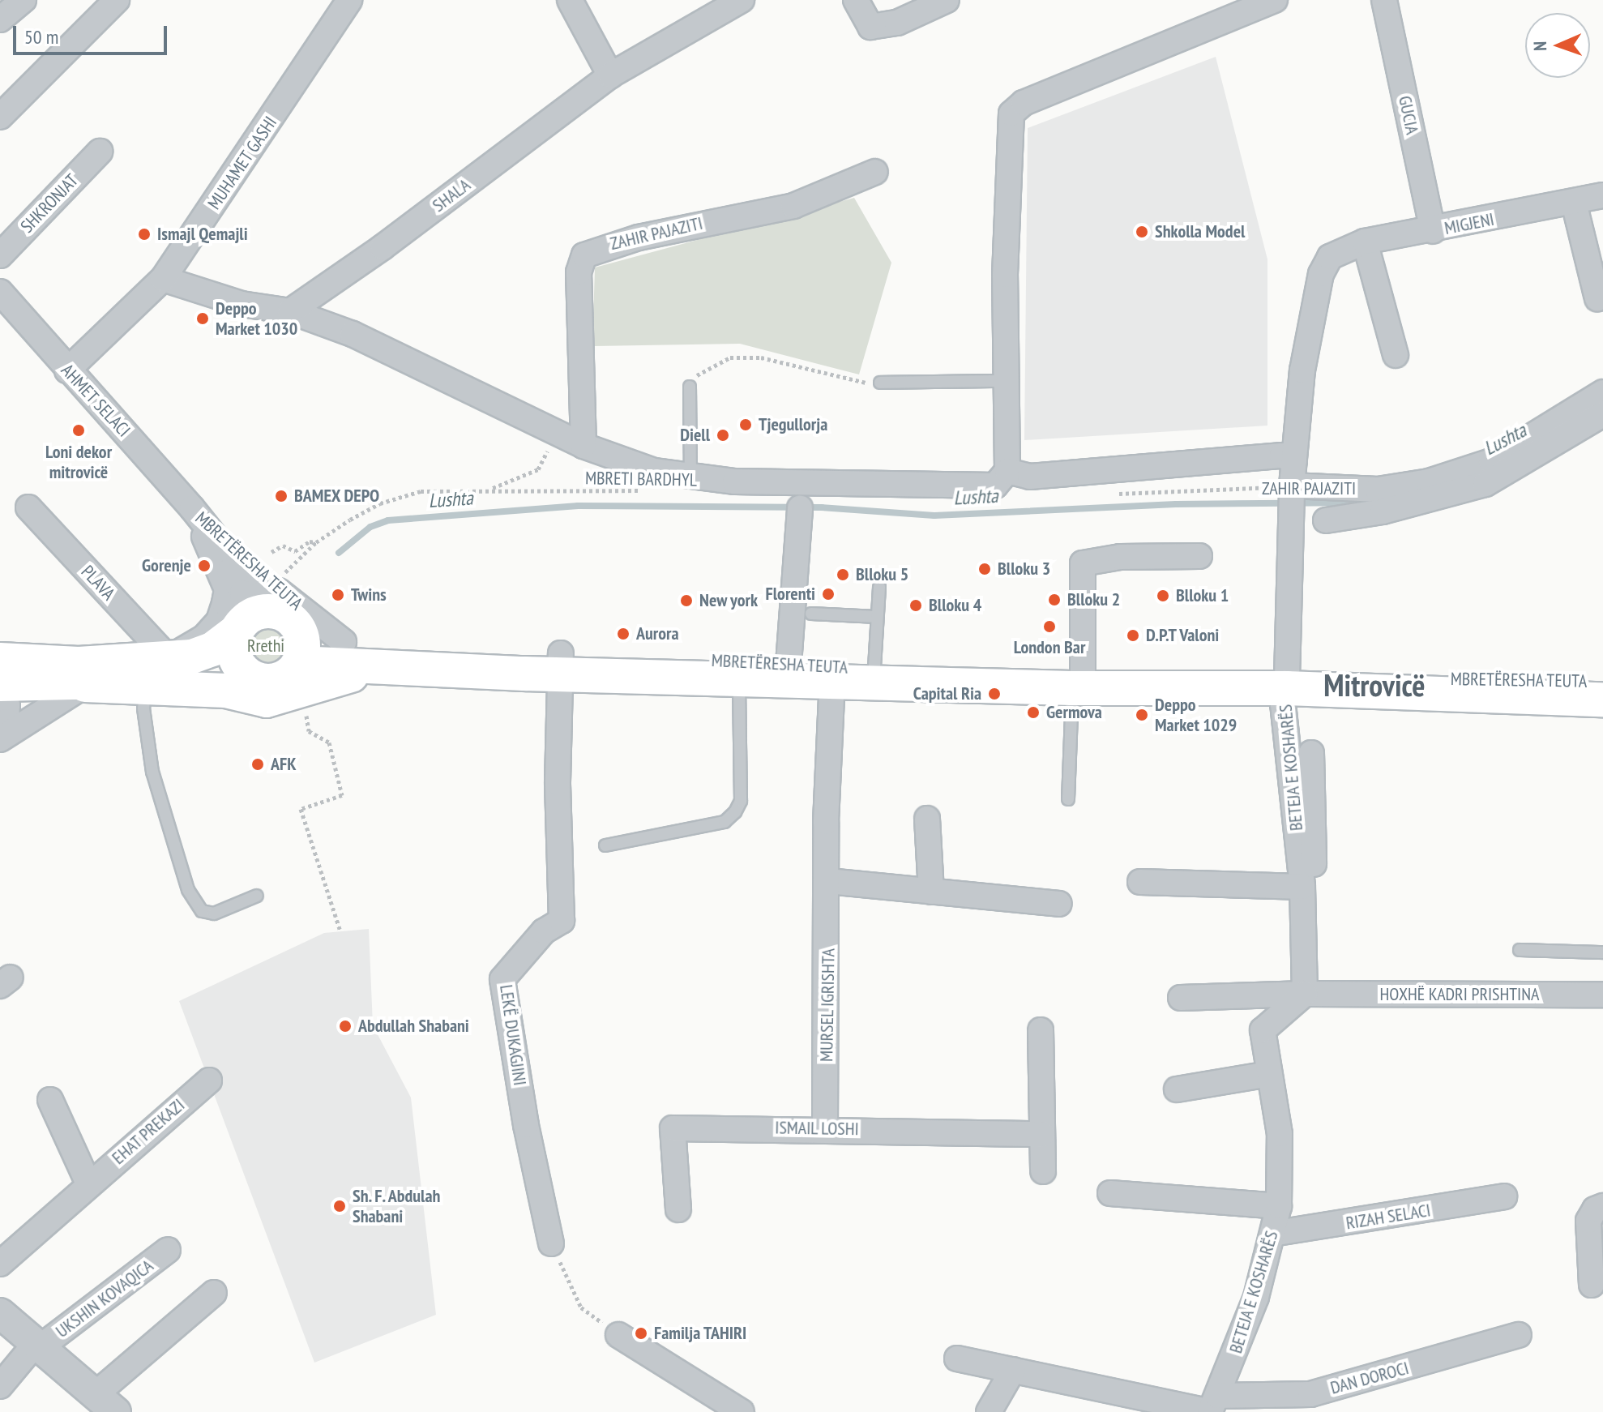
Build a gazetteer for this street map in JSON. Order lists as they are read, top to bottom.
{
  "streets": {
    "main road": ["MBRETËRESHA TEUTA"],
    "street": [
      "GUCIA",
      "MUHAMET GASHI",
      "SHALA",
      "SHKRONJAT",
      "MIGJENI",
      "ZAHIR PAJAZITI",
      "AHMET SELACI",
      "PLAVA",
      "BETEJA E KOSHARËS",
      "HOXHË KADRI PRISHTINA",
      "MURSEL IGRISHTA",
      "LEKË DUKAGJINI",
      "ISMAIL LOSHI",
      "EHAT PREKAZI",
      "RIZAH SELACI",
      "UKSHIN KOVAQICA",
      "DAN DOROCI"
    ],
    "path": ["MBRETI BARDHYL"]
  },
  "crossings": [
    ["GUCIA", "MIGJENI"],
    ["MUHAMET GASHI", "AHMET SELACI"],
    ["MIGJENI", "BETEJA E KOSHARËS"],
    ["ZAHIR PAJAZITI", "BETEJA E KOSHARËS"],
    ["AHMET SELACI", "MBRETËRESHA TEUTA"],
    ["MBRETËRESHA TEUTA", "PLAVA"],
    ["MBRETËRESHA TEUTA", "BETEJA E KOSHARËS"],
    ["MBRETËRESHA TEUTA", "MURSEL IGRISHTA"],
    ["MBRETËRESHA TEUTA", "LEKË DUKAGJINI"],
    ["BETEJA E KOSHARËS", "HOXHË KADRI PRISHTINA"],
    ["BETEJA E KOSHARËS", "RIZAH SELACI"],
    ["BETEJA E KOSHARËS", "DAN DOROCI"],
    ["MURSEL IGRISHTA", "ISMAIL LOSHI"]
  ],
  "districts": ["Mitrovicë"],
  "water": ["Lushta"],
  "parks": ["Rrethi"],
  "places": [
    "Shkolla Model",
    "Ismajl Qemajli",
    "Deppo Market 1030",
    "Tjegullorja",
    "Loni dekor mitrovicë",
    "Diell",
    "BAMEX DEPO",
    "Gorenje",
    "Blloku 3",
    "Blloku 5",
    "Florenti",
    "Twins",
    "Blloku 1",
    "Blloku 2",
    "New york",
    "Blloku 4",
    "London Bar",
    "Aurora",
    "D.P.T Valoni",
    "Capital Ria",
    "Germova",
    "Deppo Market 1029",
    "AFK",
    "Abdullah Shabani",
    "Sh. F. Abdulah Shabani",
    "Familja TAHIRI"
  ],
  "scale_bar": "50 m",
  "north": "left"
}
